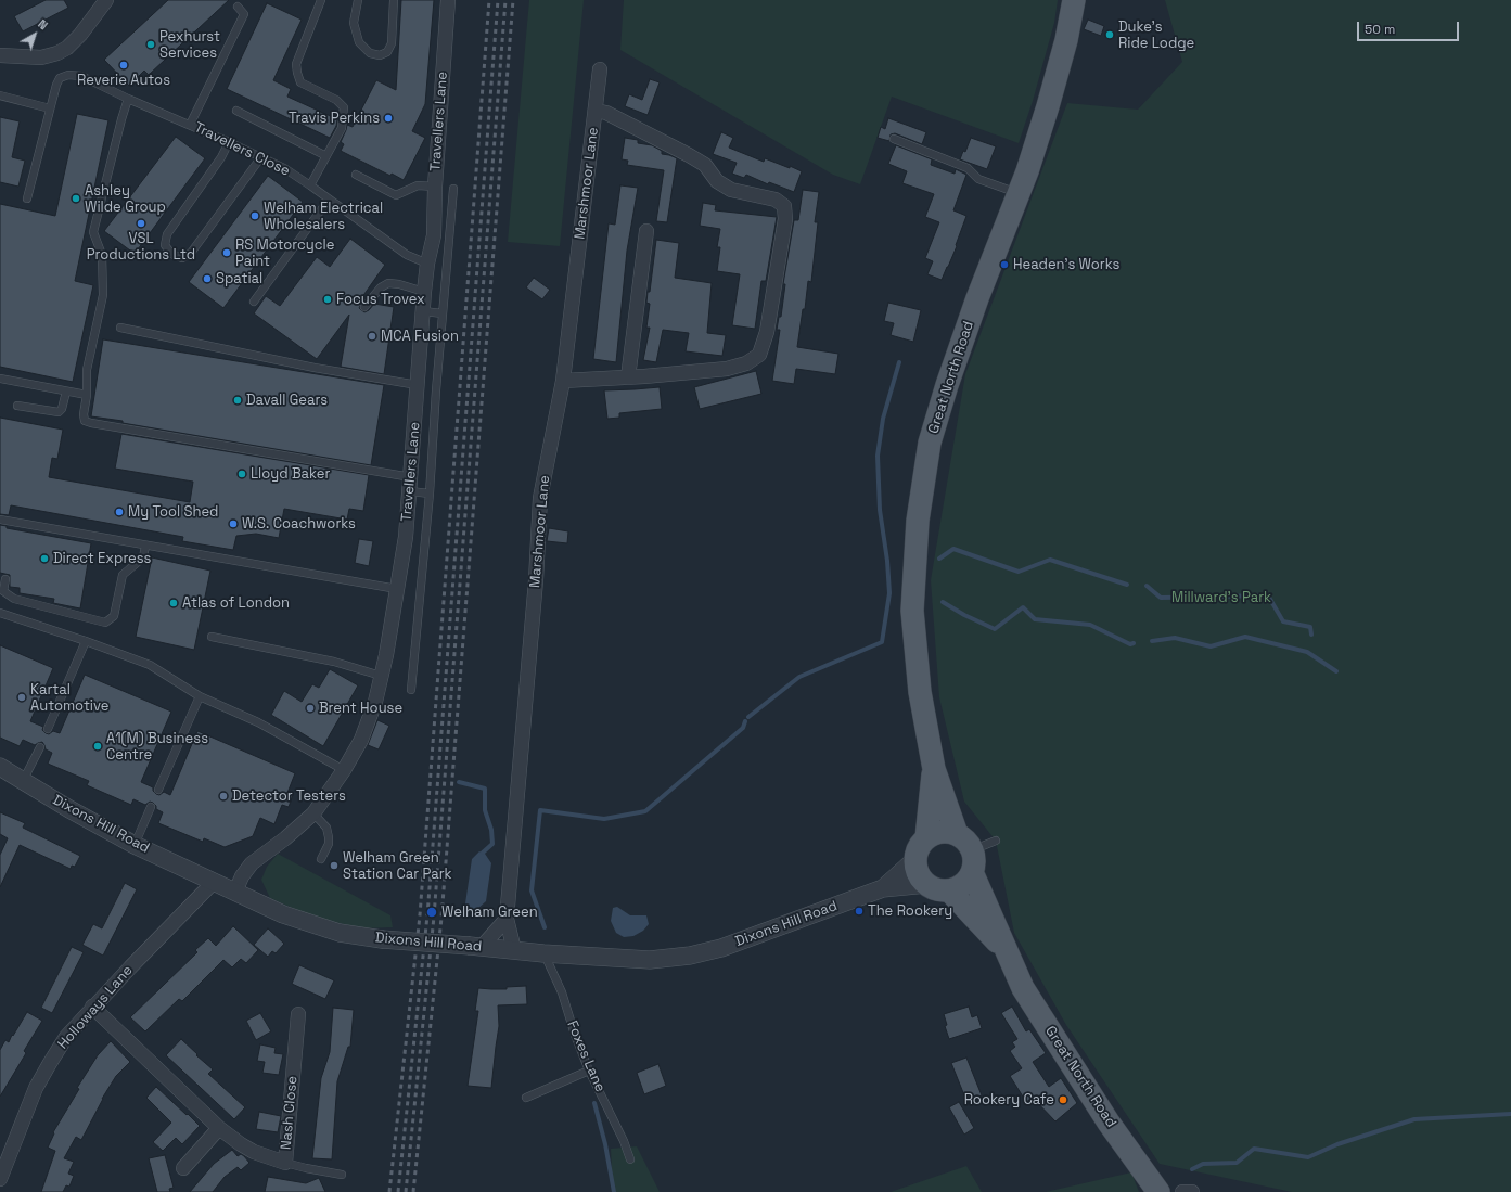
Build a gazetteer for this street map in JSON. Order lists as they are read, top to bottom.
{
  "streets": {
    "main road": ["Great North Road"],
    "street": [
      "Travellers Lane",
      "Marshmoor Lane",
      "Dixons Hill Road",
      "Holloways Lane",
      "Nash Close"
    ],
    "lane": ["Travellers Close", "Foxes Lane"]
  },
  "crossings": [
    ["Travellers Lane", "Travellers Close"],
    ["Travellers Lane", "Dixons Hill Road"],
    ["Marshmoor Lane", "Dixons Hill Road"],
    ["Great North Road", "Dixons Hill Road"],
    ["Dixons Hill Road", "Holloways Lane"],
    ["Dixons Hill Road", "Foxes Lane"],
    ["Holloways Lane", "Nash Close"]
  ],
  "parks": ["Millward's Park"],
  "places": [
    "Duke's Ride Lodge",
    "Pexhurst Services",
    "Reverie Autos",
    "Travis Perkins",
    "Ashley Wilde Group",
    "Welham Electrical Wholesalers",
    "VSL Productions Ltd",
    "RS Motorcycle Paint",
    "Headen's Works",
    "Spatial",
    "Focus Trovex",
    "MCA Fusion",
    "Davall Gears",
    "Lloyd Baker",
    "My Tool Shed",
    "W.S. Coachworks",
    "Direct Express",
    "Atlas of London",
    "Kartal Automotive",
    "Brent House",
    "A1(M) Business Centre",
    "Detector Testers",
    "Welham Green Station Car Park",
    "The Rookery",
    "Welham Green",
    "Rookery Cafe"
  ],
  "scale_bar": "50 m",
  "north": "top right"
}
